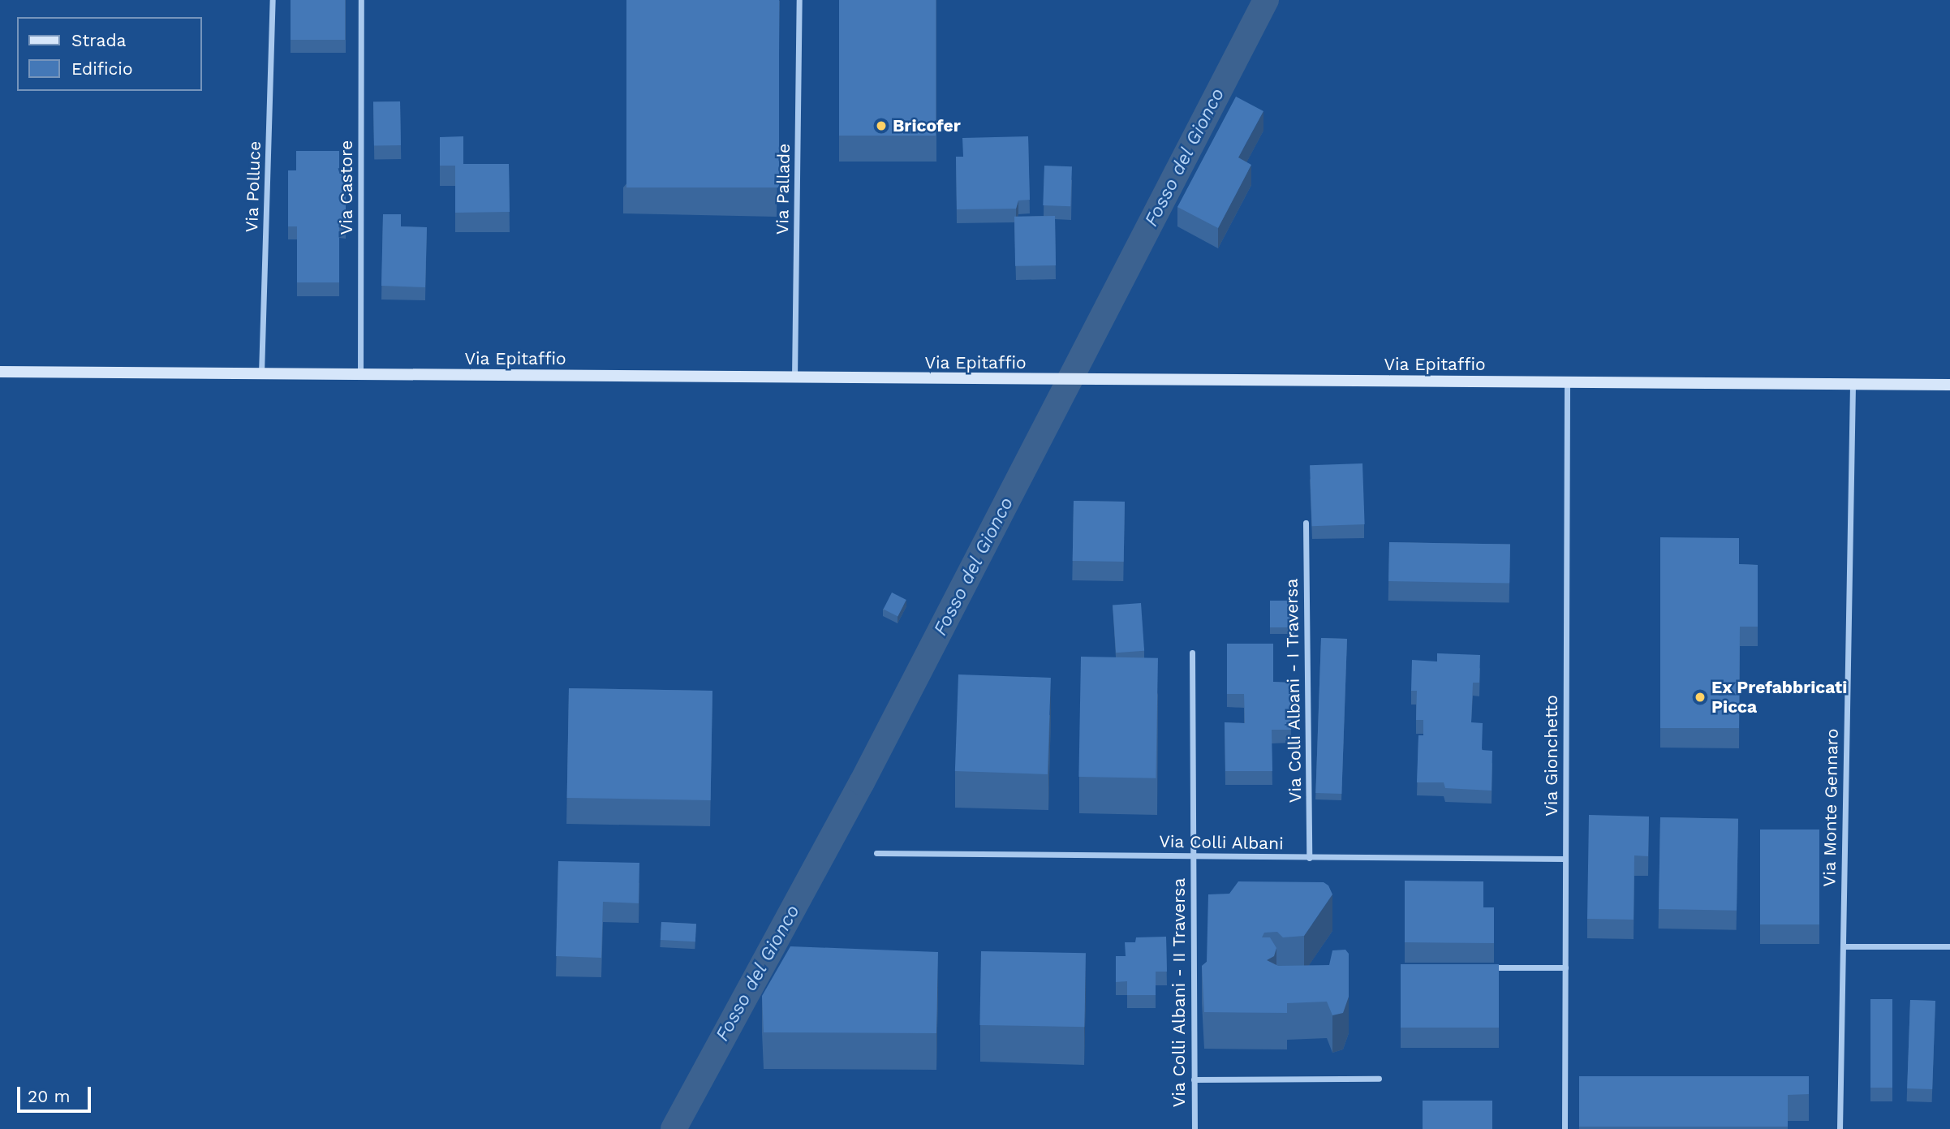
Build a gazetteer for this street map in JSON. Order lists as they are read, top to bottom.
{
  "streets": {
    "main road": ["Via Epitaffio"],
    "street": [
      "Via Polluce",
      "Via Castore",
      "Via Pallade",
      "Via Colli Albani - I Traversa",
      "Via Gionchetto",
      "Via Monte Gennaro",
      "Via Colli Albani",
      "Via Colli Albani - II Traversa"
    ]
  },
  "crossings": [
    ["Via Polluce", "Via Epitaffio"],
    ["Via Castore", "Via Epitaffio"],
    ["Via Pallade", "Via Epitaffio"],
    ["Via Epitaffio", "Via Gionchetto"],
    ["Via Epitaffio", "Via Monte Gennaro"],
    ["Via Colli Albani - I Traversa", "Via Colli Albani"],
    ["Via Gionchetto", "Via Colli Albani"],
    ["Via Colli Albani", "Via Colli Albani - II Traversa"]
  ],
  "water": ["Fosso del Gionco"],
  "places": ["Bricofer", "Ex Prefabbricati Picca"],
  "legend": ["Strada", "Edificio"],
  "scale_bar": "20 m"
}
